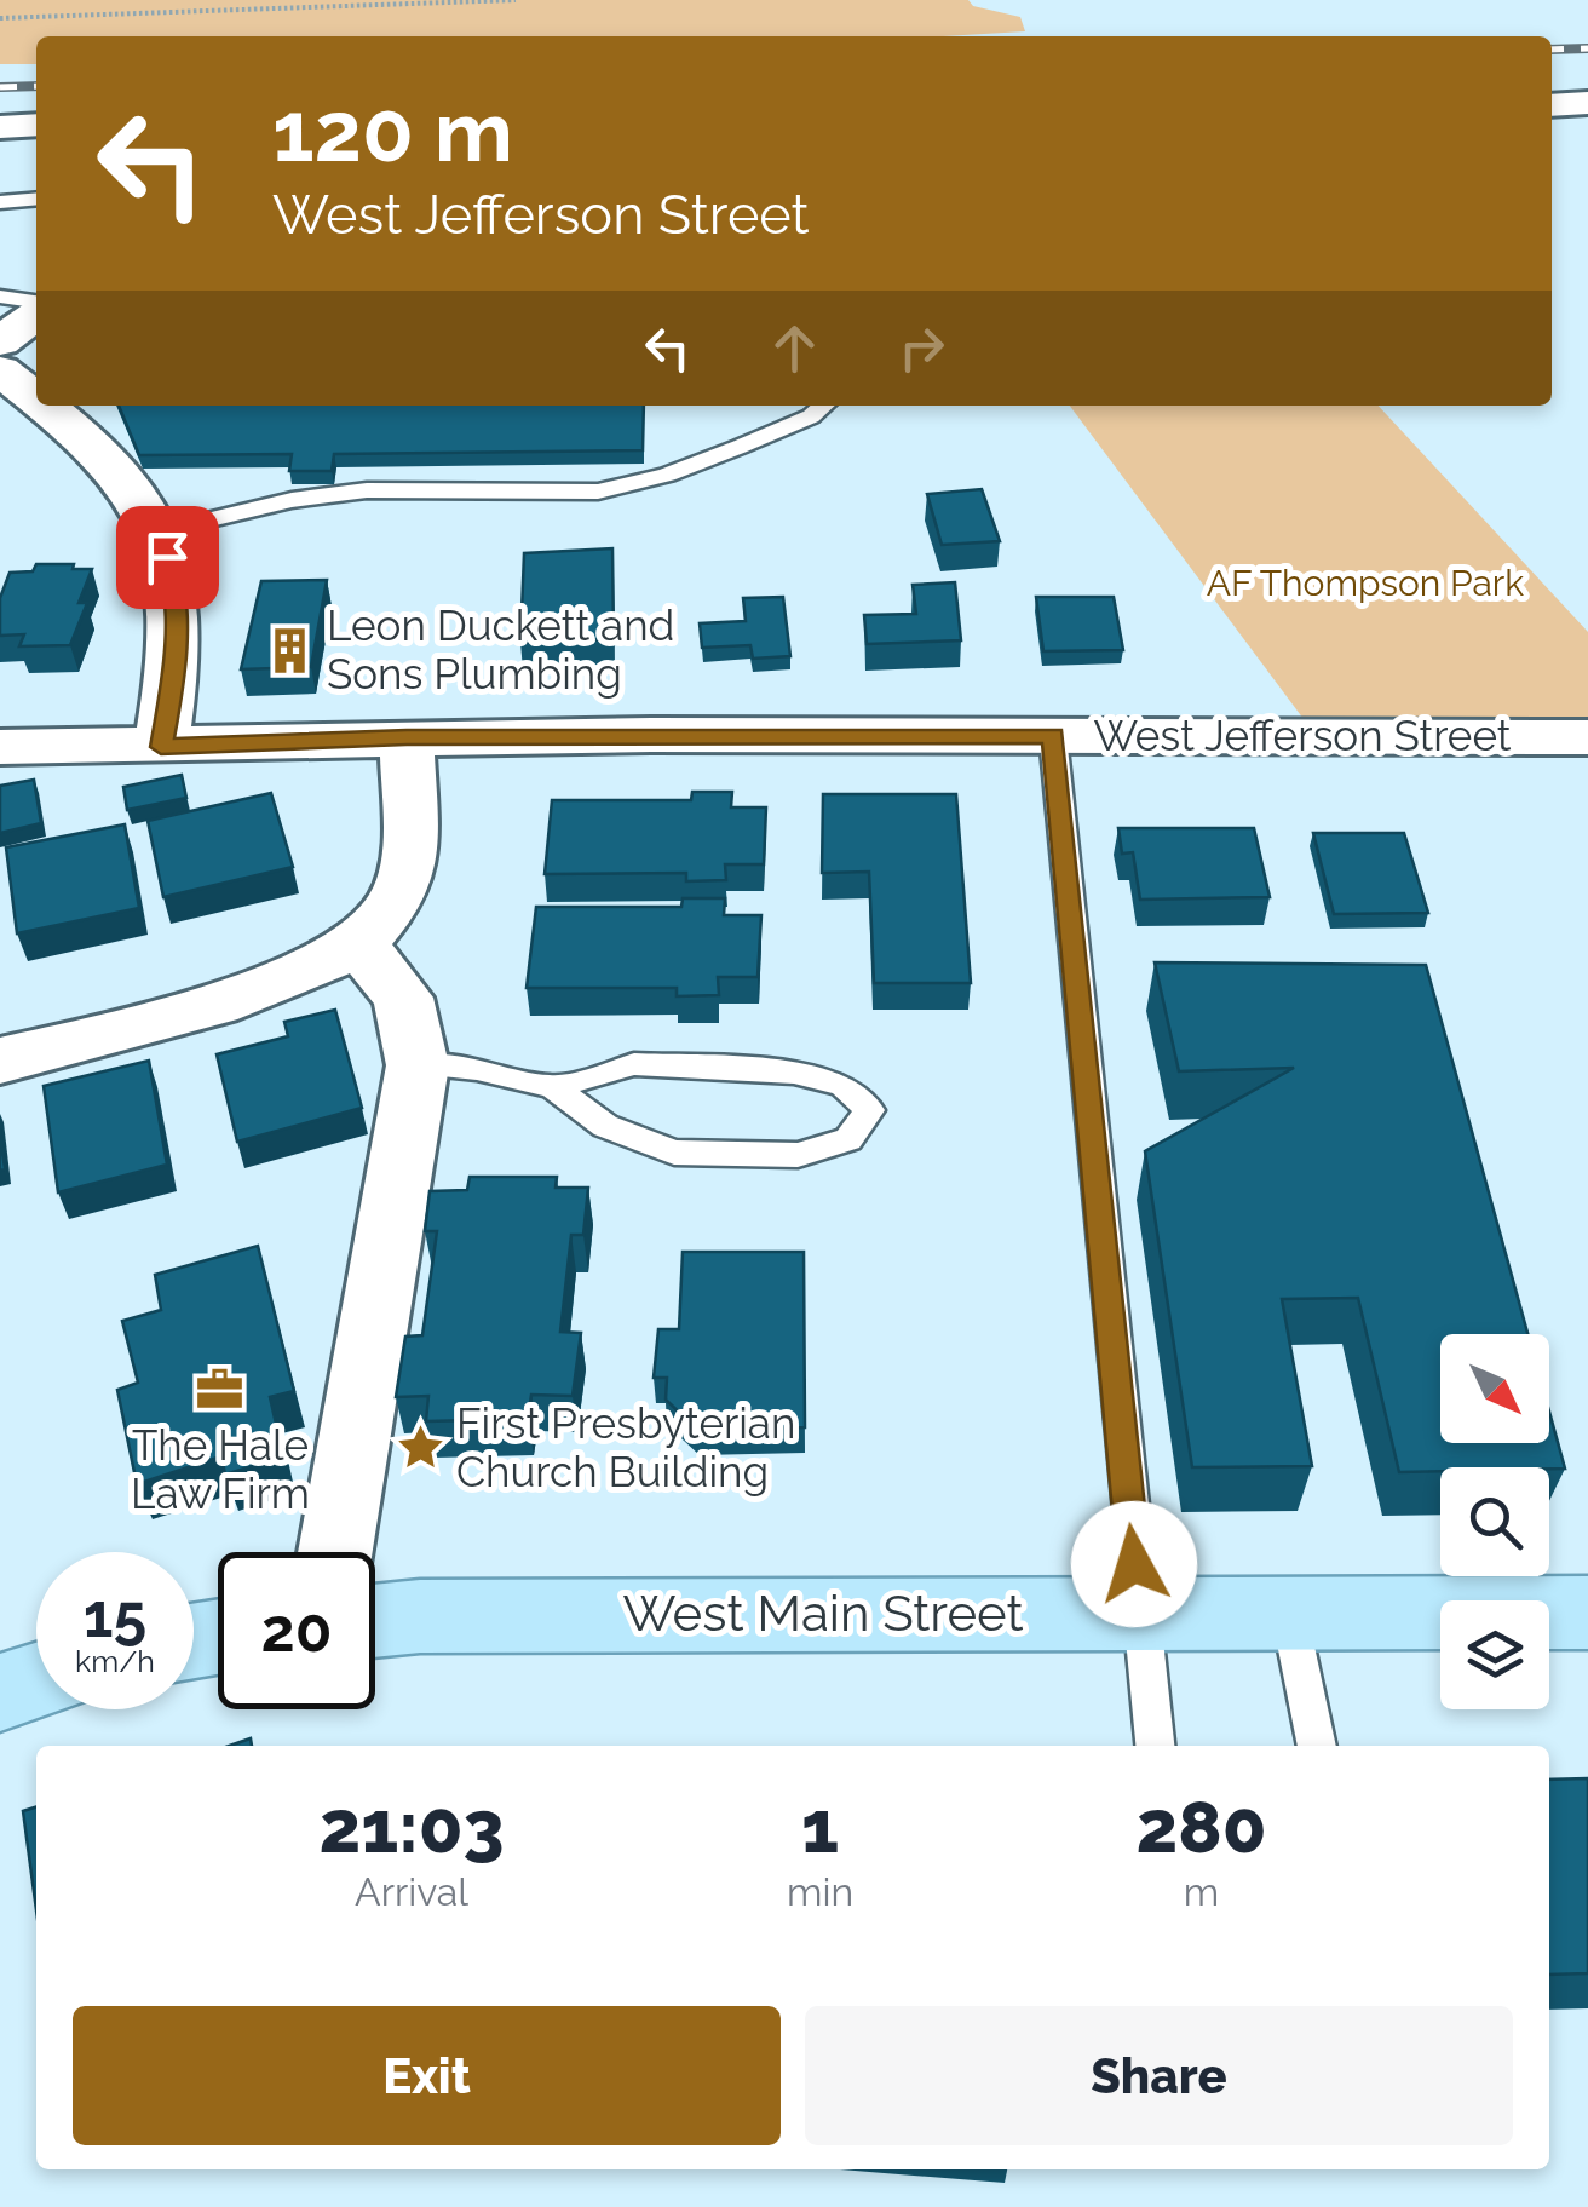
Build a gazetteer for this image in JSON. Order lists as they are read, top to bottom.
{
  "streets": {
    "main road": ["West Main Street"],
    "street": ["West Jefferson Street"]
  },
  "parks": ["AF Thompson Park"],
  "places": {
    "building": ["Leon Duckett and Sons Plumbing"],
    "office": ["The Hale Law Firm"],
    "place": ["First Presbyterian Church Building"]
  },
  "north": "bottom right",
  "page": {
    "turn": ["120 m", "West Jefferson Street"],
    "speed": "15 km/h",
    "limit": "20",
    "eta": [
      "21:03",
      "Arrival",
      "1",
      "min",
      "280",
      "m"
    ],
    "buttons": ["Exit", "Share"]
  }
}
